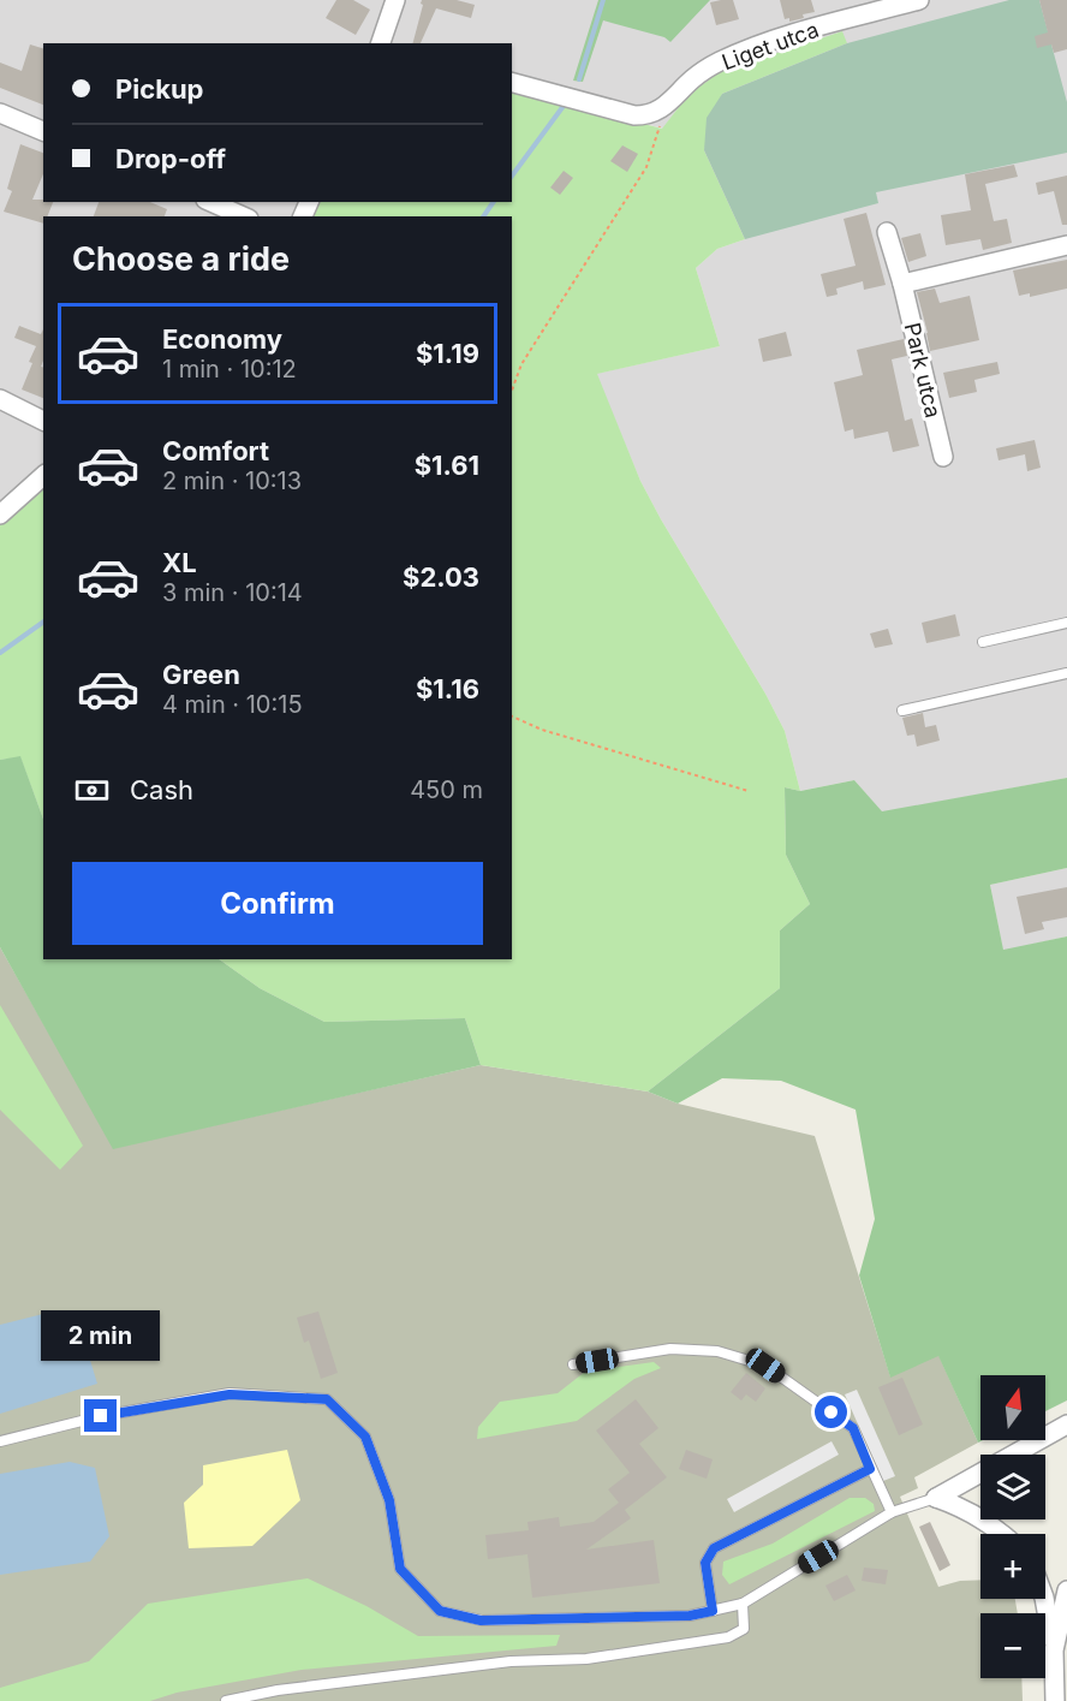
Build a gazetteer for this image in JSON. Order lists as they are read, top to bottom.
{
  "streets": {
    "street": ["Liget utca", "Park utca"]
  },
  "north": "top",
  "page": {
    "banner": ["Pickup", "Drop-off"],
    "heading": "Choose a ride",
    "list": [
      {
        "name": "Economy",
        "note": "1 min · 10:12",
        "value": "$1.19"
      },
      {
        "name": "Comfort",
        "note": "2 min · 10:13",
        "value": "$1.61"
      },
      {
        "name": "XL",
        "note": "3 min · 10:14",
        "value": "$2.03"
      },
      {
        "name": "Green",
        "note": "4 min · 10:15",
        "value": "$1.16"
      }
    ],
    "pay": ["Cash", "450 m"],
    "buttons": "Confirm",
    "bubble": "2 min",
    "map_buttons": ["+", "−"]
  }
}
